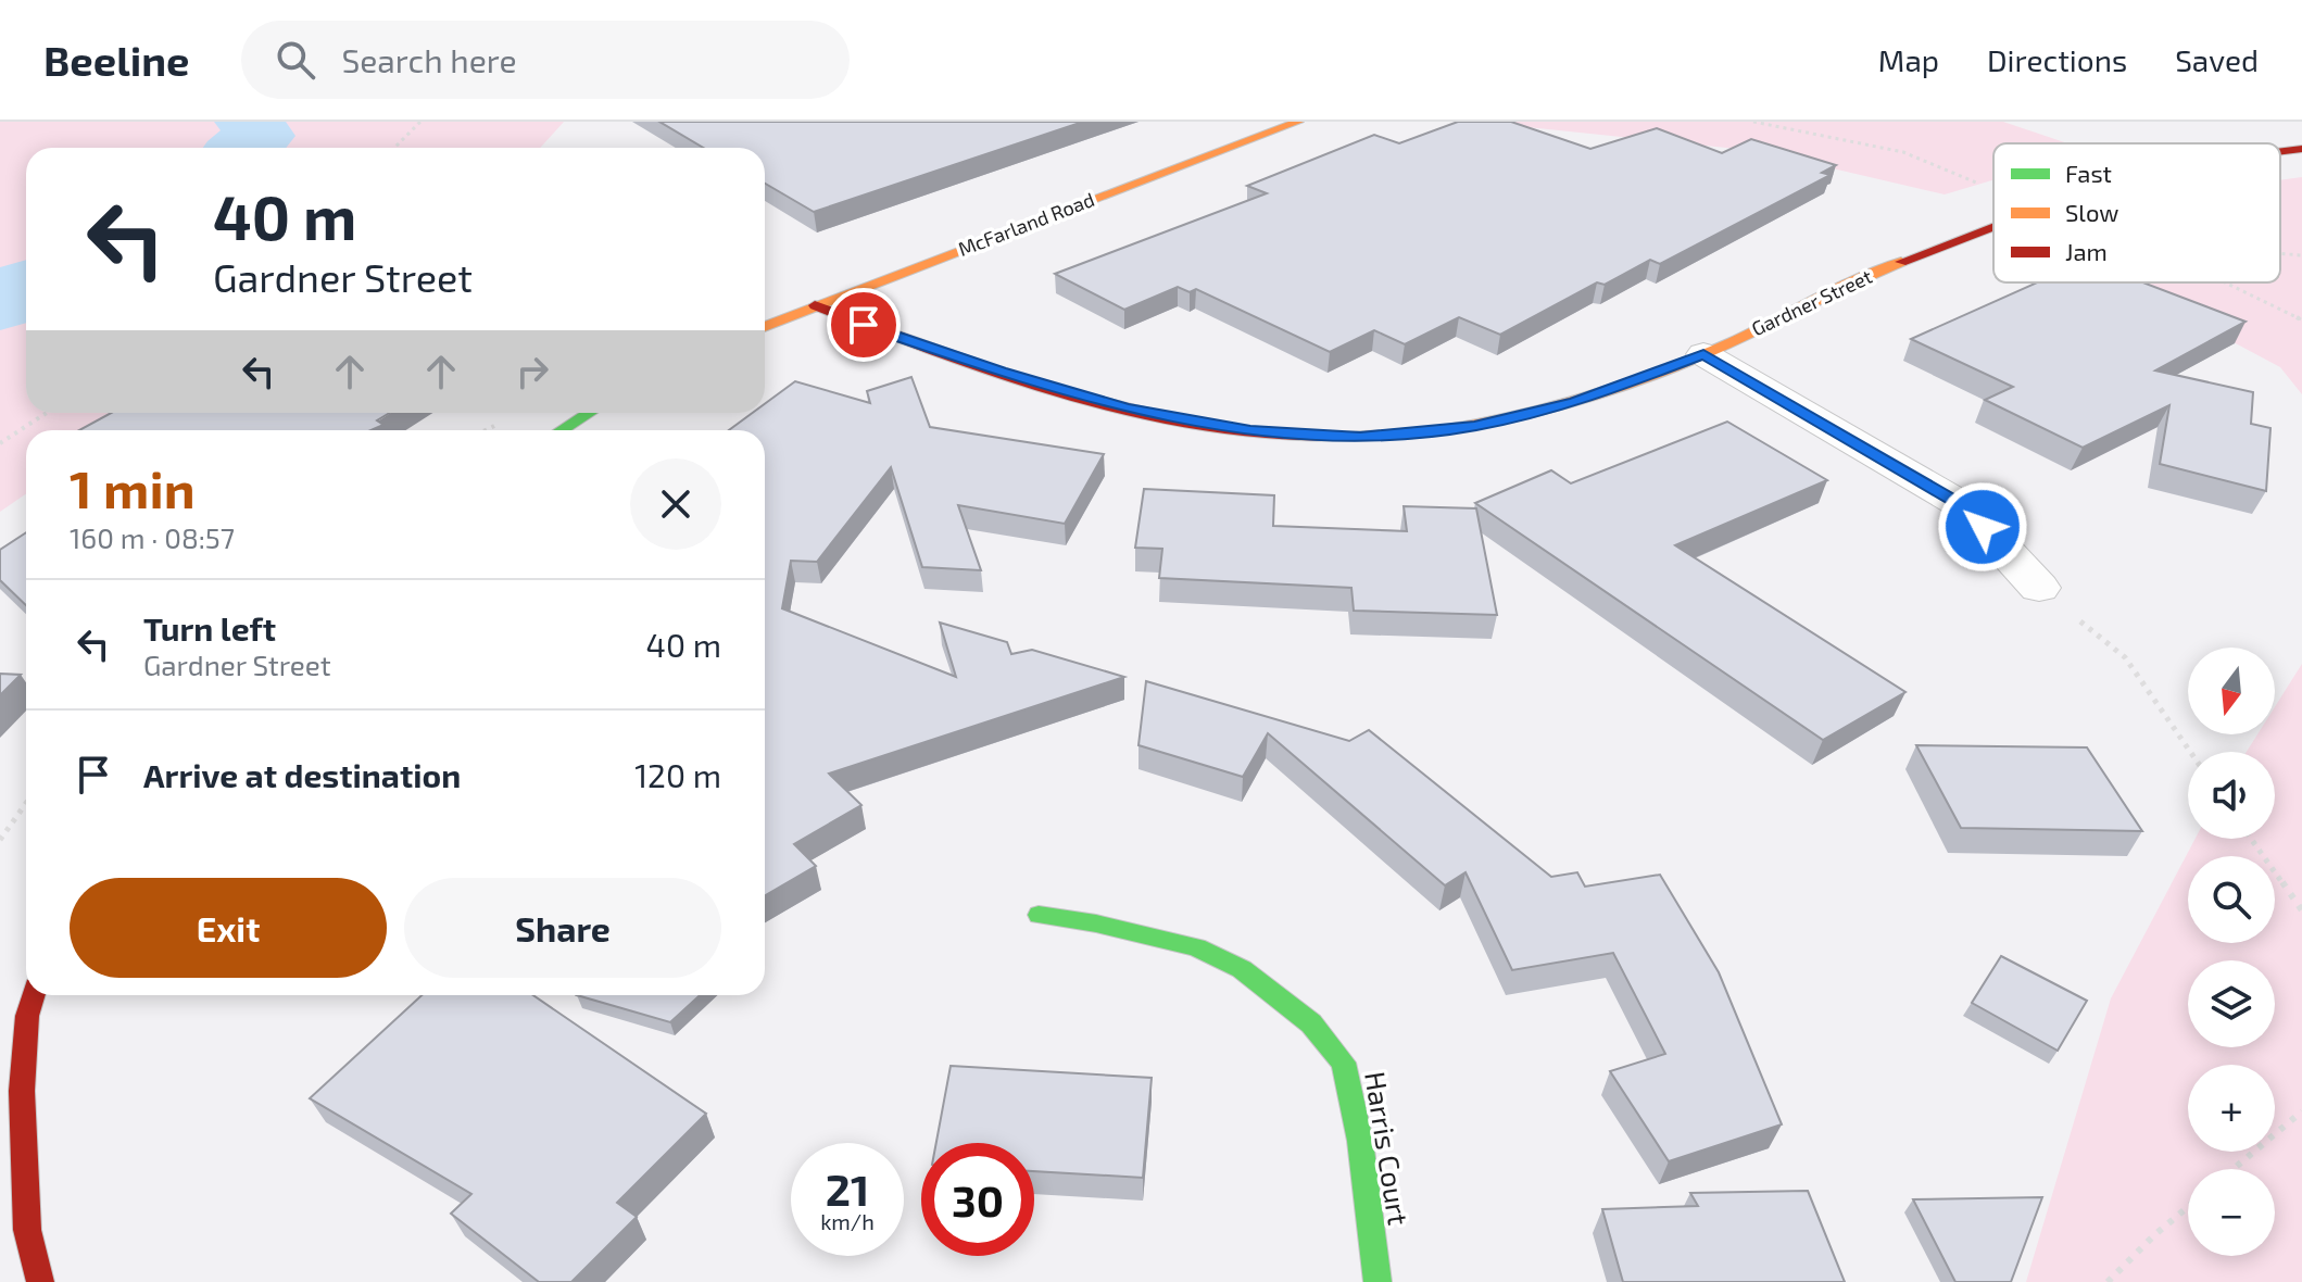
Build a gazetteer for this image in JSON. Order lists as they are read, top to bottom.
{
  "streets": {
    "street": ["McFarland Road", "Gardner Street", "Harris Court"]
  },
  "crossings": [
    ["McFarland Road", "Gardner Street"]
  ],
  "legend": ["Fast", "Slow", "Jam"],
  "north": "bottom",
  "page": {
    "header": "Beeline",
    "search": "Search here",
    "nav": ["Map", "Directions", "Saved"],
    "turn": ["40 m", "Gardner Street"],
    "heading": ["1 min", "160 m · 08:57"],
    "list": [
      {
        "name": "Turn left",
        "note": "Gardner Street",
        "value": "40 m"
      },
      {
        "name": "Arrive at destination",
        "value": "120 m"
      }
    ],
    "map_buttons": ["+", "−"],
    "buttons": ["Exit", "Share"],
    "speed": "21 km/h",
    "limit": "30"
  }
}
